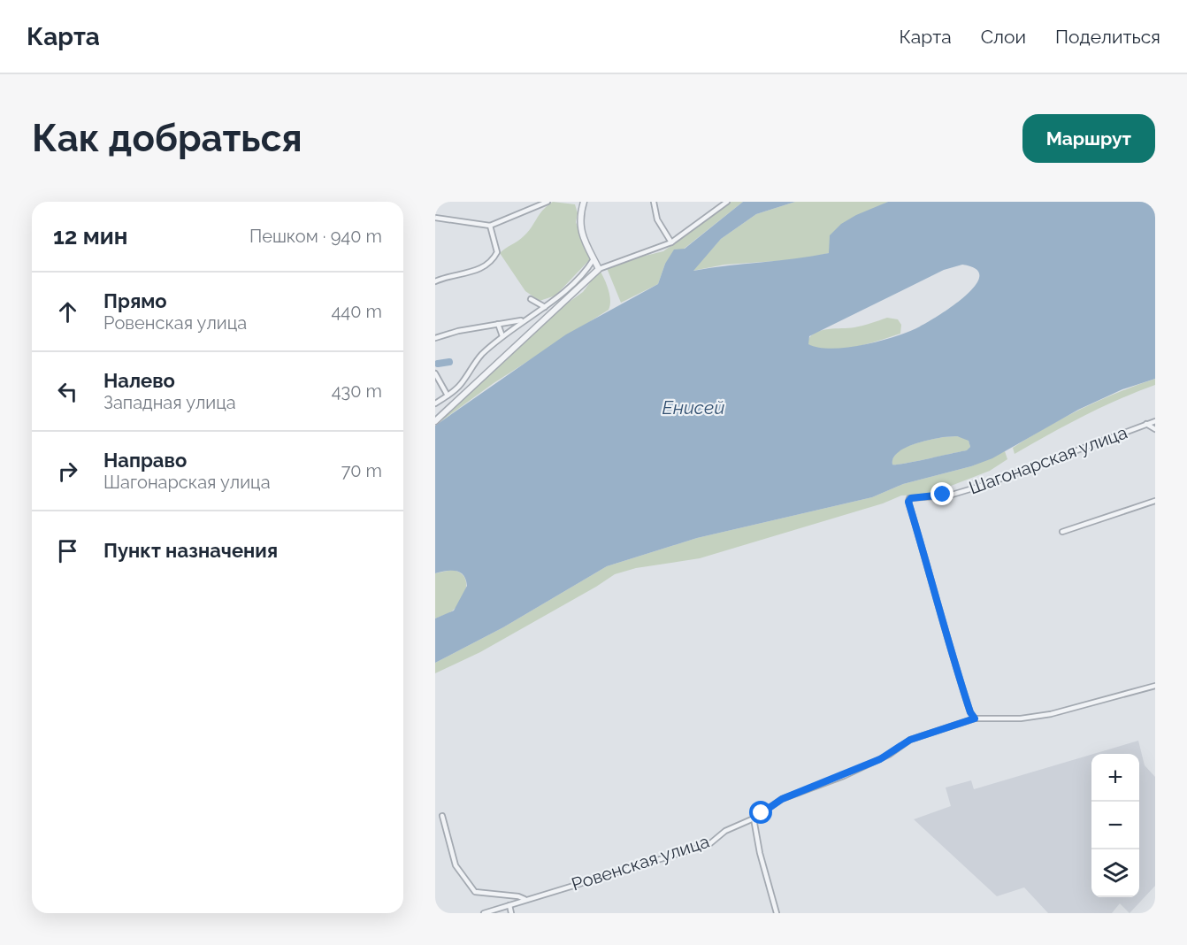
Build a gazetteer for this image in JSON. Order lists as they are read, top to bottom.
{
  "streets": {
    "street": ["Шагонарская улица", "Ровенская улица"]
  },
  "crossings": [
    ["Шагонарская улица", "Ровенская улица"]
  ],
  "water": ["Енисей"],
  "page": {
    "header": "Карта",
    "nav": ["Карта", "Слои", "Поделиться"],
    "buttons": "Маршрут",
    "title": "Как добраться",
    "heading": ["12 мин", "Пешком · 940 m"],
    "list": [
      ["Прямо", "Ровенская улица", "440 m"],
      ["Налево", "Западная улица", "430 m"],
      ["Направо", "Шагонарская улица", "70 m"],
      "Пункт назначения"
    ],
    "map_buttons": ["+", "−"]
  }
}
